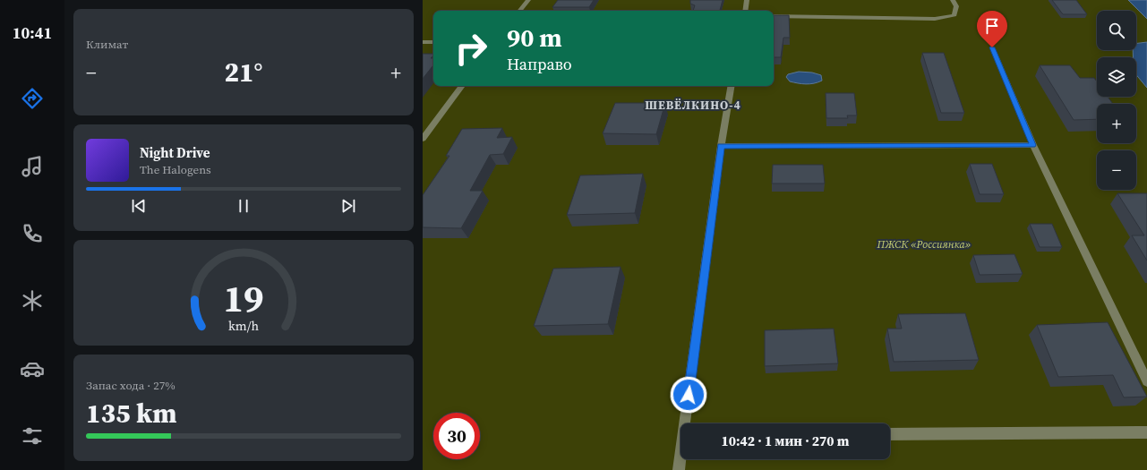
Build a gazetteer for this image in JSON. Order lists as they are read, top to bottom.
{
  "districts": ["ШЕВЁЛКИНО-4"],
  "parks": ["ПЖСК «Россиянка»"],
  "page": {
    "tabs": "10:41",
    "tile": [
      "Климат",
      ["Запас хода · 27%", "135 km"]
    ],
    "map_buttons": ["+", "−"],
    "turn": ["90 m", "Направо"],
    "heat": ["−", "21°", "+"],
    "song": ["Night Drive", "The Halogens"],
    "limit": "30",
    "trip": "10:42 · 1 мин · 270 m",
    "gauge": ["19", "km/h"]
  }
}
